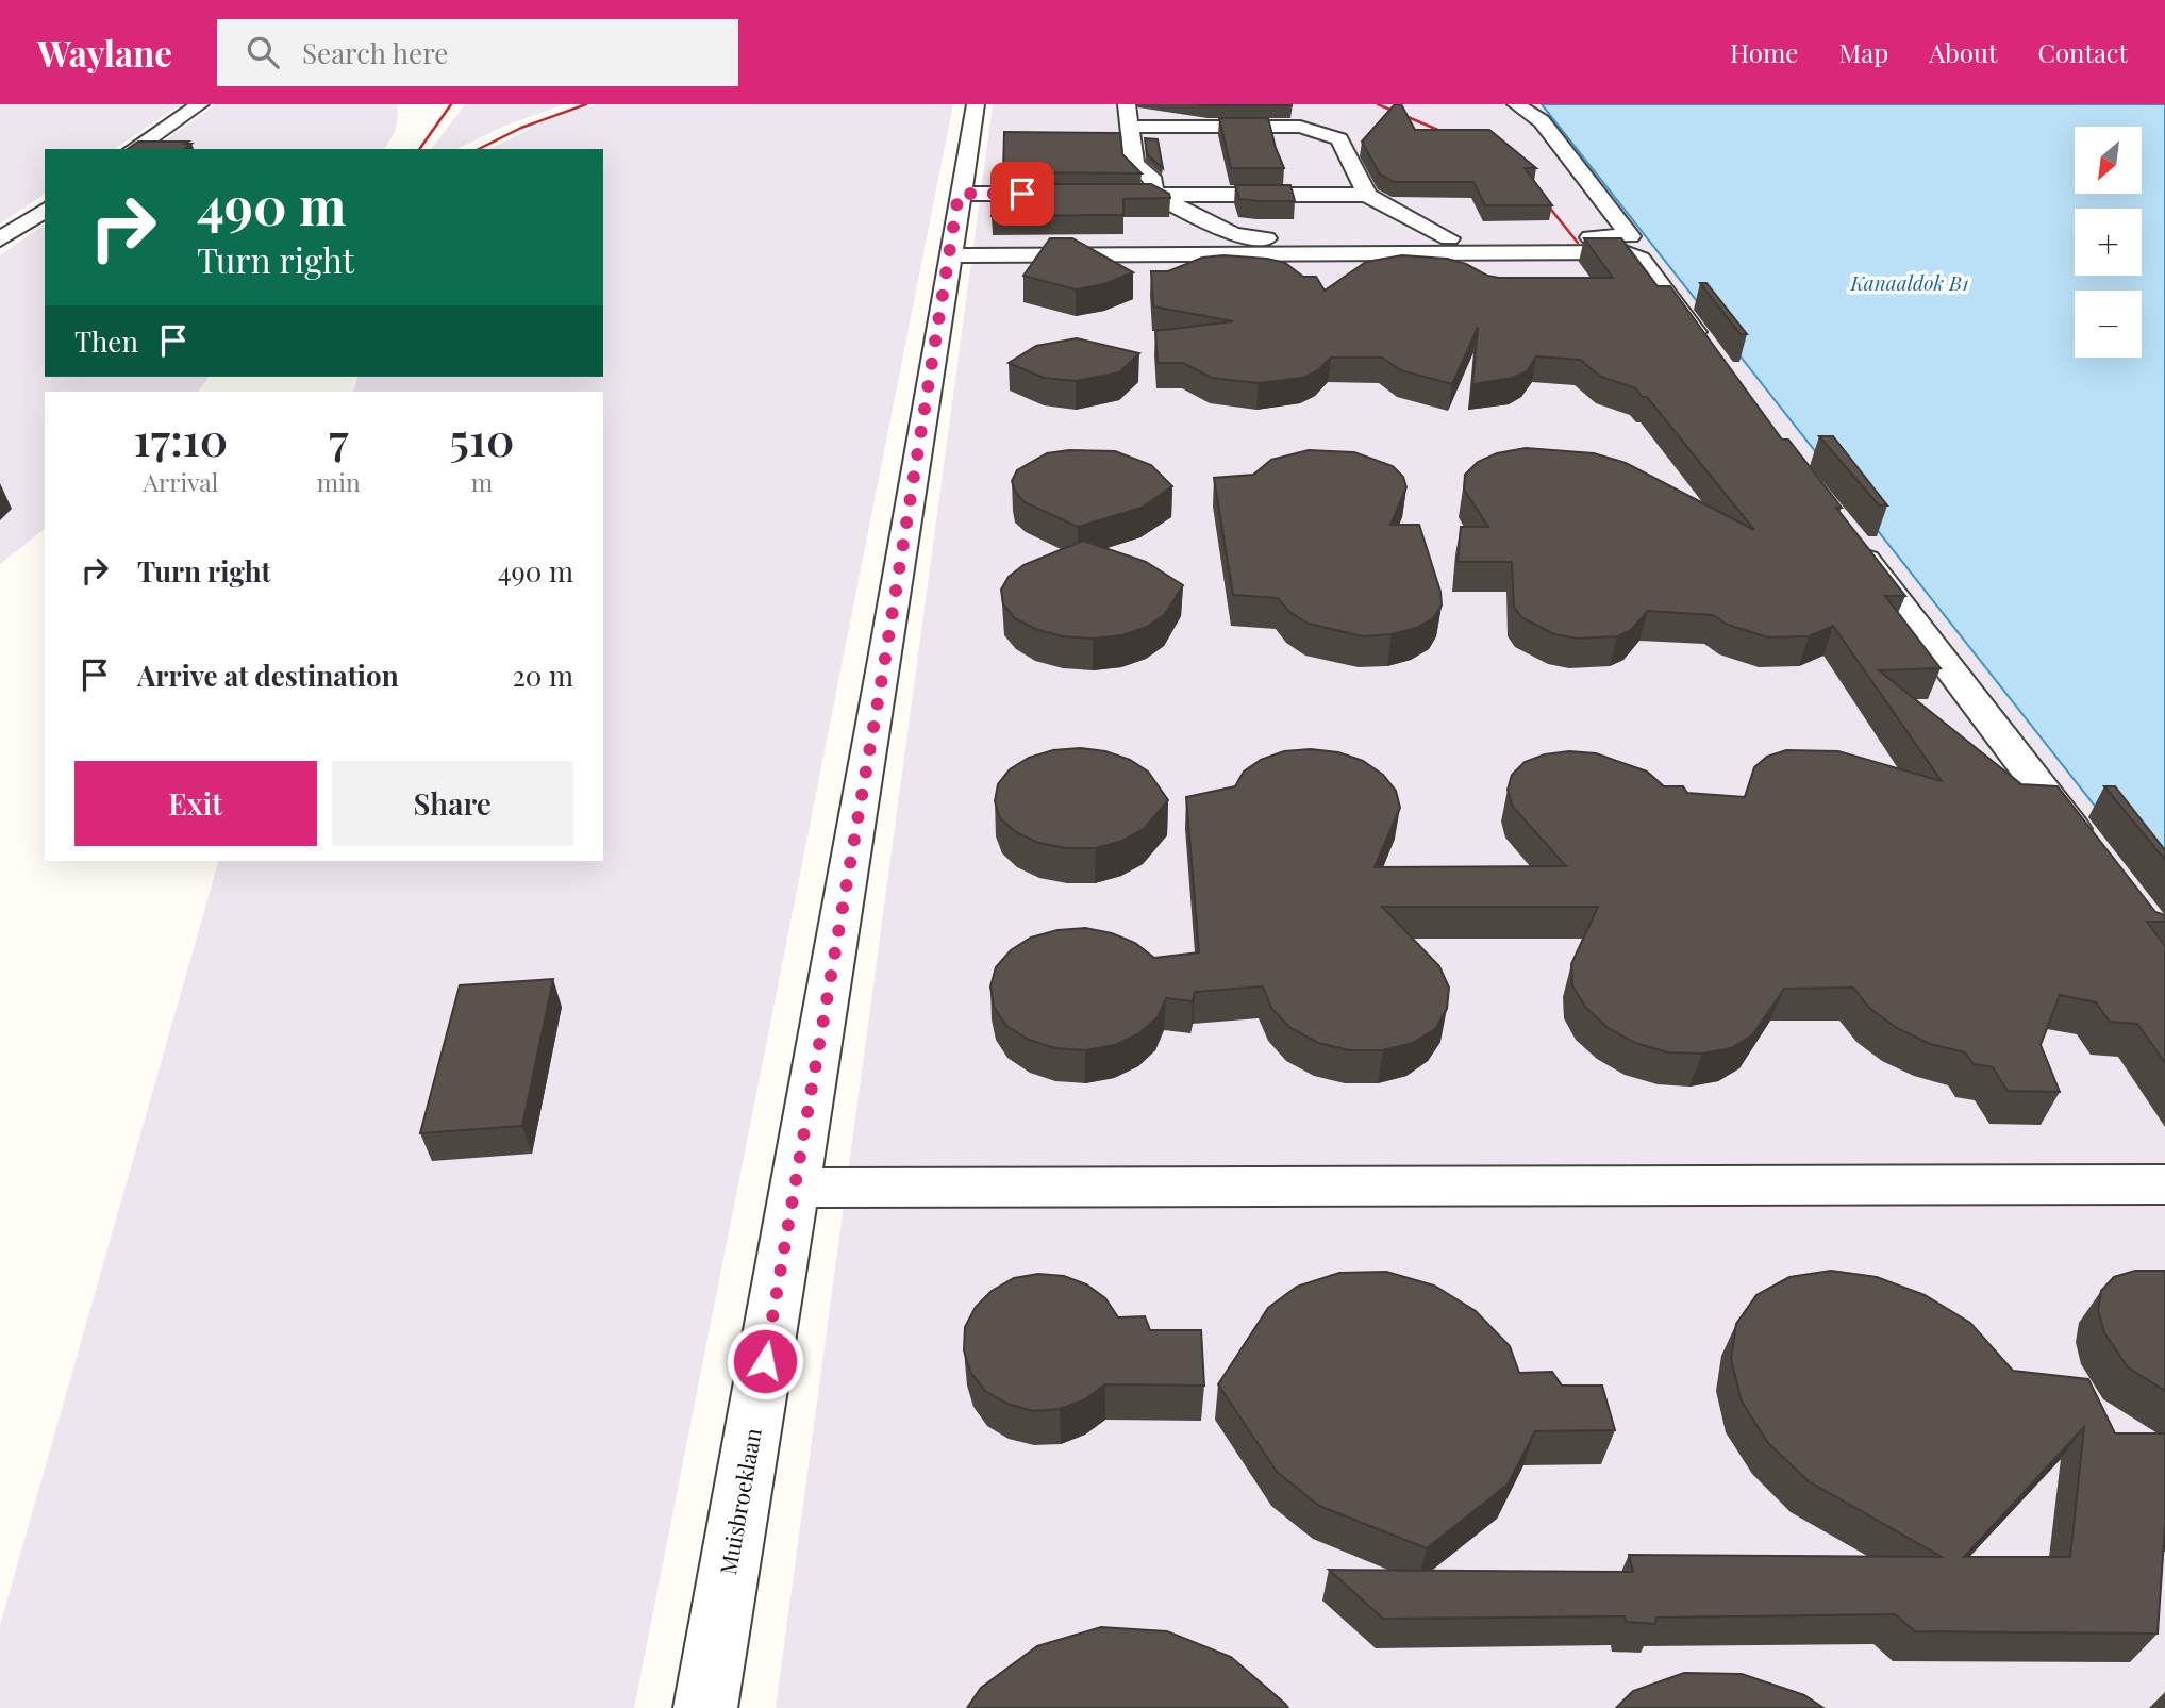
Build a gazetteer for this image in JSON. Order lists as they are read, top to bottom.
{
  "streets": {
    "street": ["Muisbroeklaan"]
  },
  "water": ["Kanaaldok B1"],
  "north": "bottom left",
  "page": {
    "header": "Waylane",
    "search": "Search here",
    "nav": [
      "Home",
      "Map",
      "About",
      "Contact"
    ],
    "map_buttons": ["+", "−"],
    "turn": ["490 m", "Turn right"],
    "then": "Then",
    "eta": [
      "17:10",
      "Arrival",
      "7",
      "min",
      "510",
      "m"
    ],
    "list": [
      {
        "name": "Turn right",
        "value": "490 m"
      },
      {
        "name": "Arrive at destination",
        "value": "20 m"
      }
    ],
    "buttons": ["Exit", "Share"]
  }
}
